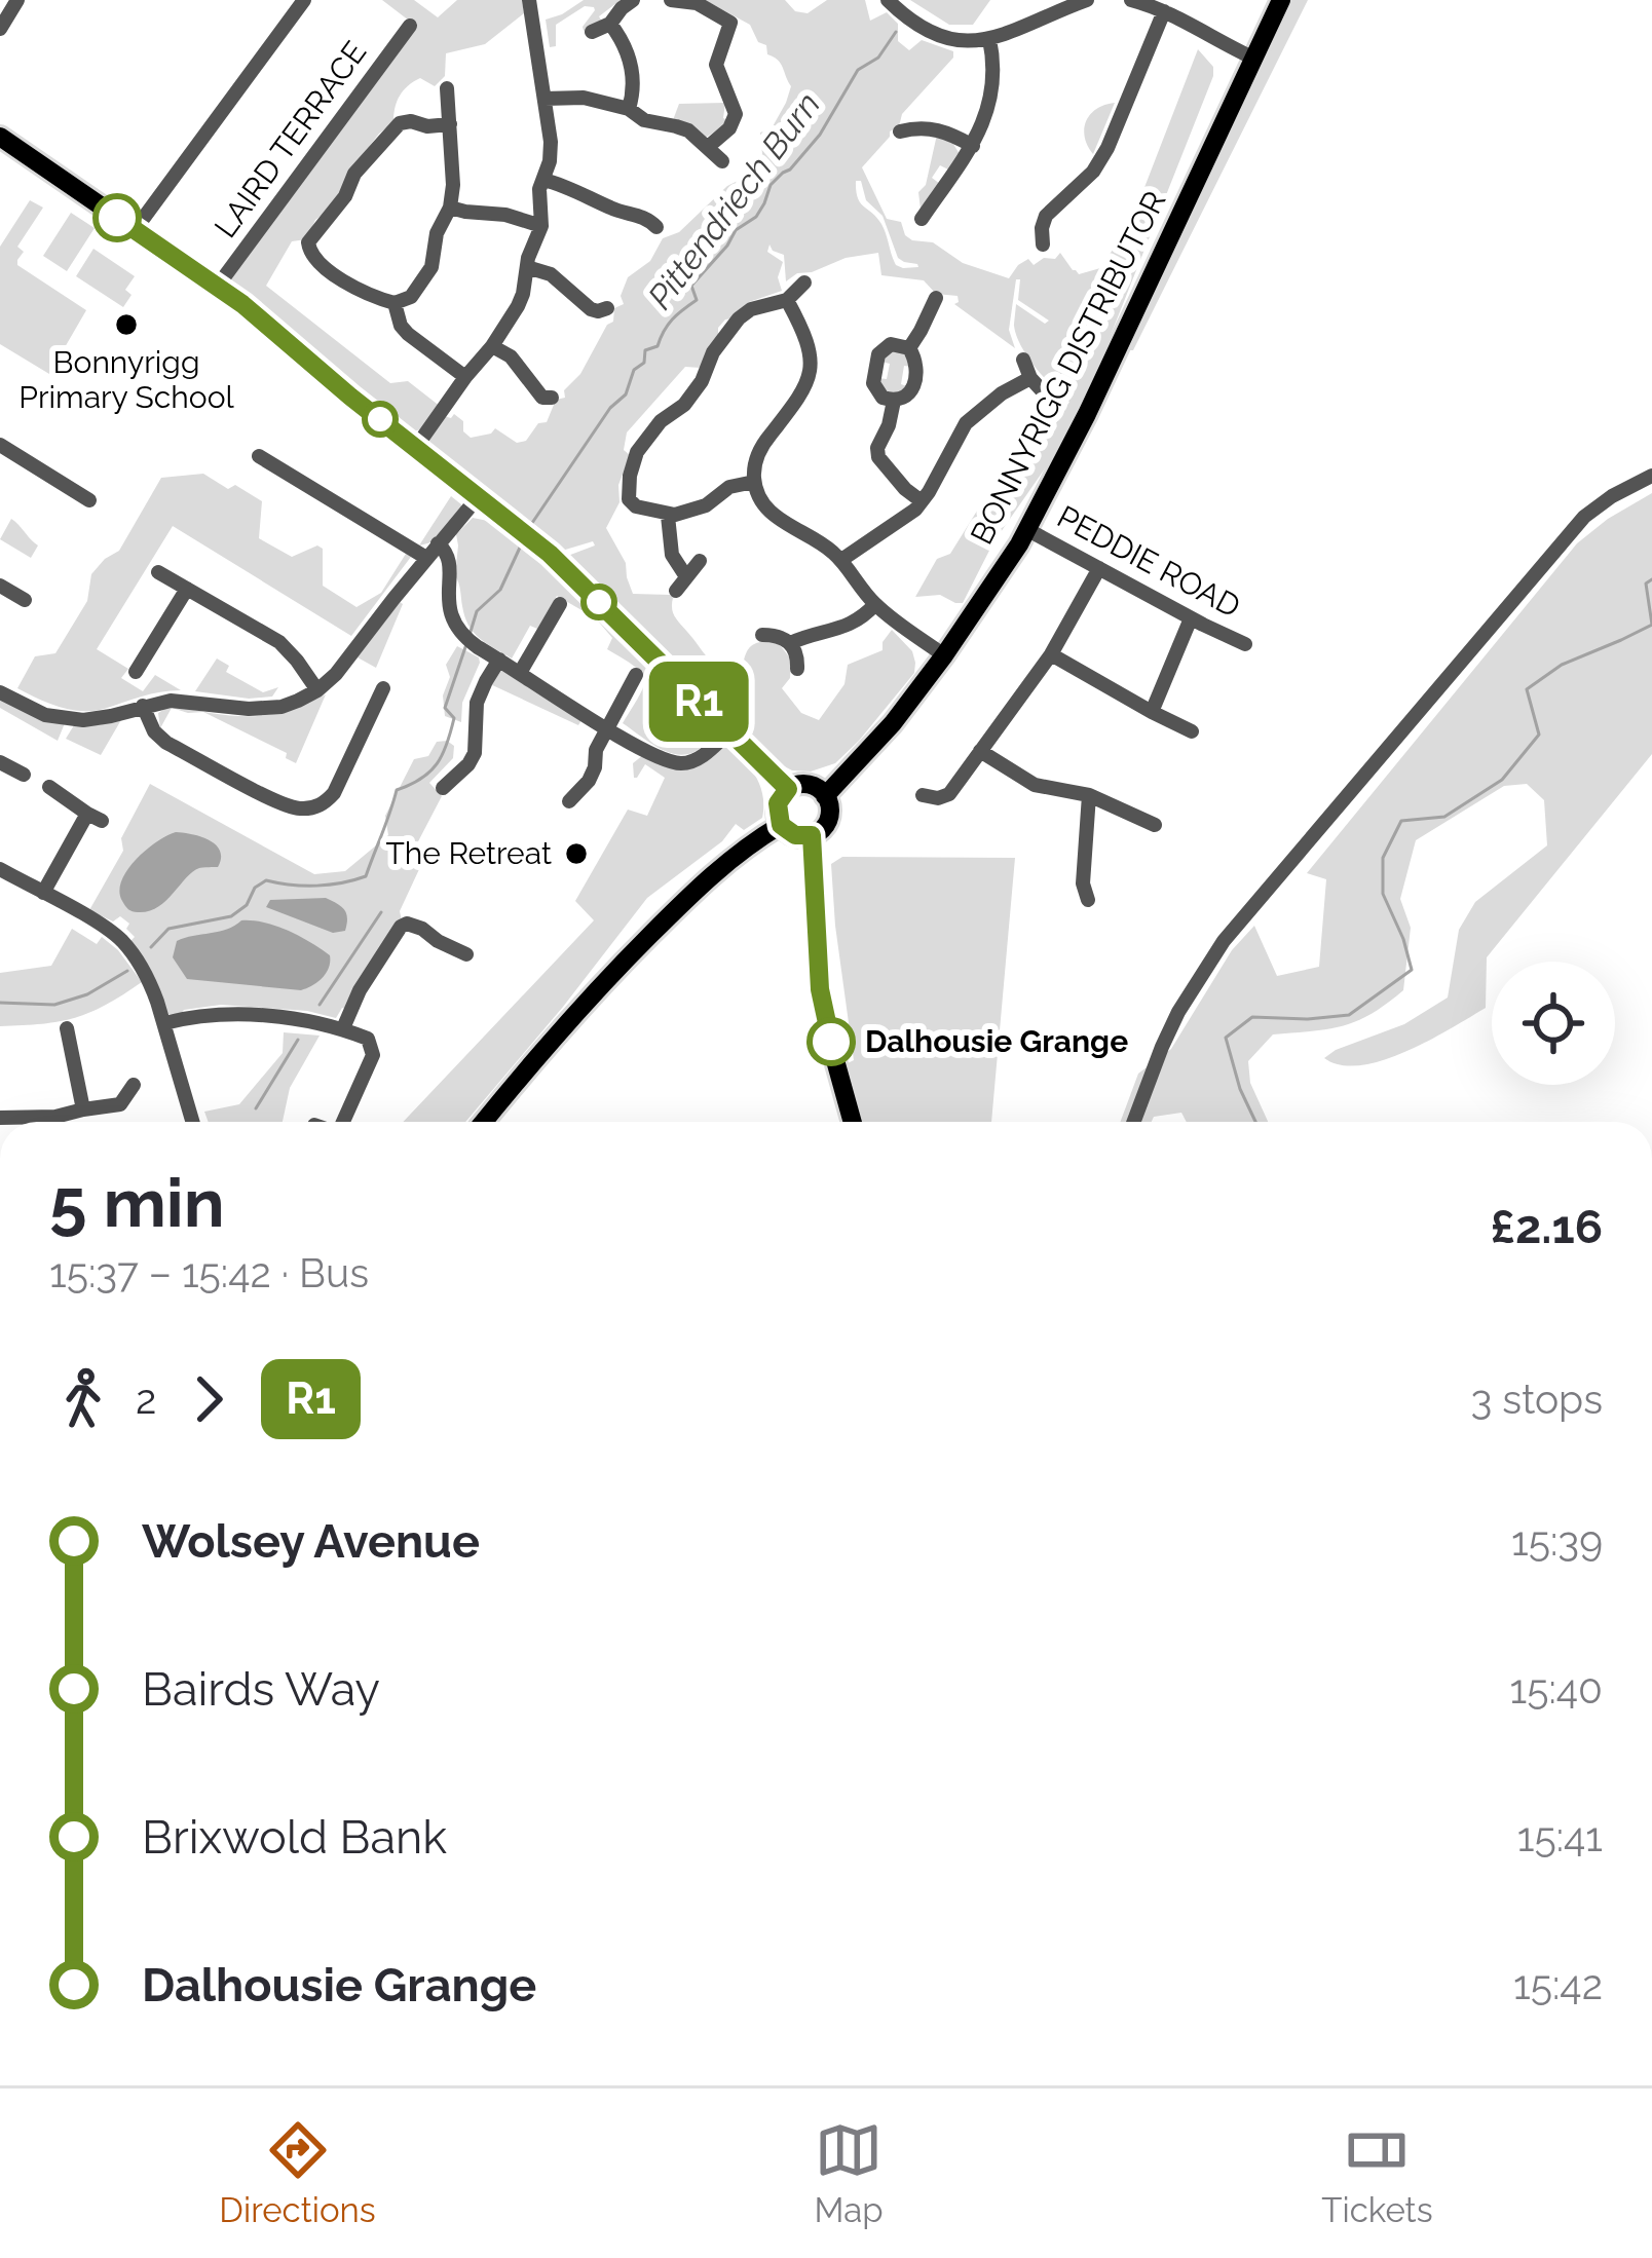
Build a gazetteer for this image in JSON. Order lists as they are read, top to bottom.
{
  "streets": {
    "main road": ["BONNYRIGG DISTRIBUTOR"],
    "street": ["LAIRD TERRACE", "PEDDIE ROAD"]
  },
  "crossings": [
    ["BONNYRIGG DISTRIBUTOR", "PEDDIE ROAD"]
  ],
  "water": ["Pittendriech Burn"],
  "places": ["Bonnyrigg Primary School", "The Retreat", "Dalhousie Grange"],
  "lines": ["bus line R1"],
  "page": {
    "on_map": "R1",
    "heading": ["5 min", "15:37 – 15:42 · Bus", "£2.16"],
    "legs": ["2", "R1", "3 stops"],
    "list": [
      {
        "name": "Wolsey Avenue",
        "value": "15:39"
      },
      {
        "name": "Bairds Way",
        "value": "15:40"
      },
      {
        "name": "Brixwold Bank",
        "value": "15:41"
      },
      {
        "name": "Dalhousie Grange",
        "value": "15:42"
      }
    ],
    "tabs": ["Directions", "Map", "Tickets"]
  }
}
